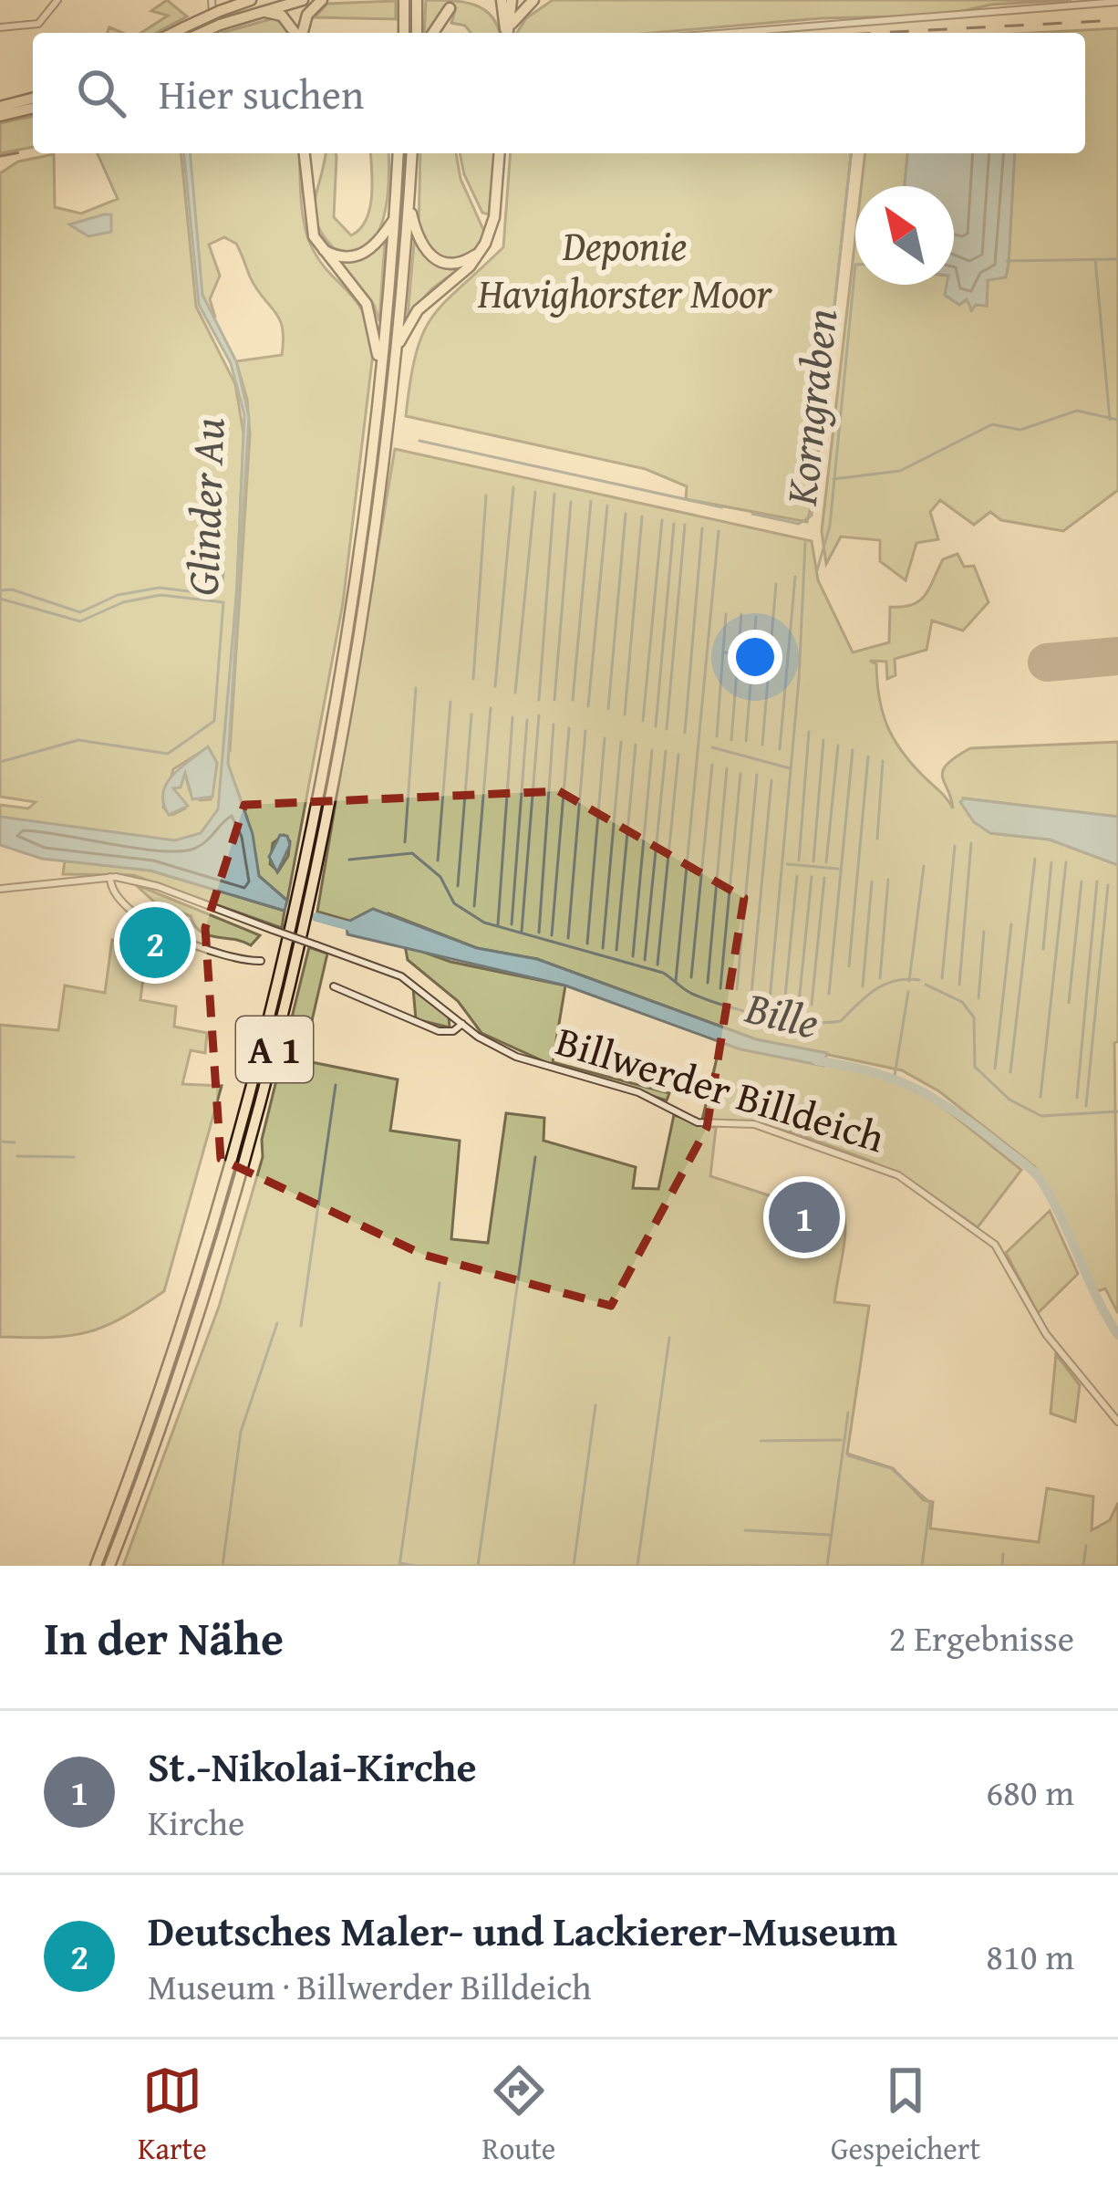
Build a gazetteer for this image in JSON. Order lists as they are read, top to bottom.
{
  "streets": {
    "highway": ["A 1"],
    "street": ["Billwerder Billdeich"]
  },
  "water": ["Korngraben", "Glinder Au", "Bille"],
  "parks": ["Deponie Havighorster Moor"],
  "north": "top left",
  "page": {
    "search": "Hier suchen",
    "pins": ["2", "1"],
    "heading": ["In der Nähe", "2 Ergebnisse"],
    "list": [
      {
        "mark": "1",
        "name": "St.-Nikolai-Kirche",
        "note": "Kirche",
        "value": "680 m"
      },
      {
        "mark": "2",
        "name": "Deutsches Maler- und Lackierer-Museum",
        "note": "Museum · Billwerder Billdeich",
        "value": "810 m"
      }
    ],
    "nav": ["Karte", "Route", "Gespeichert"]
  }
}
